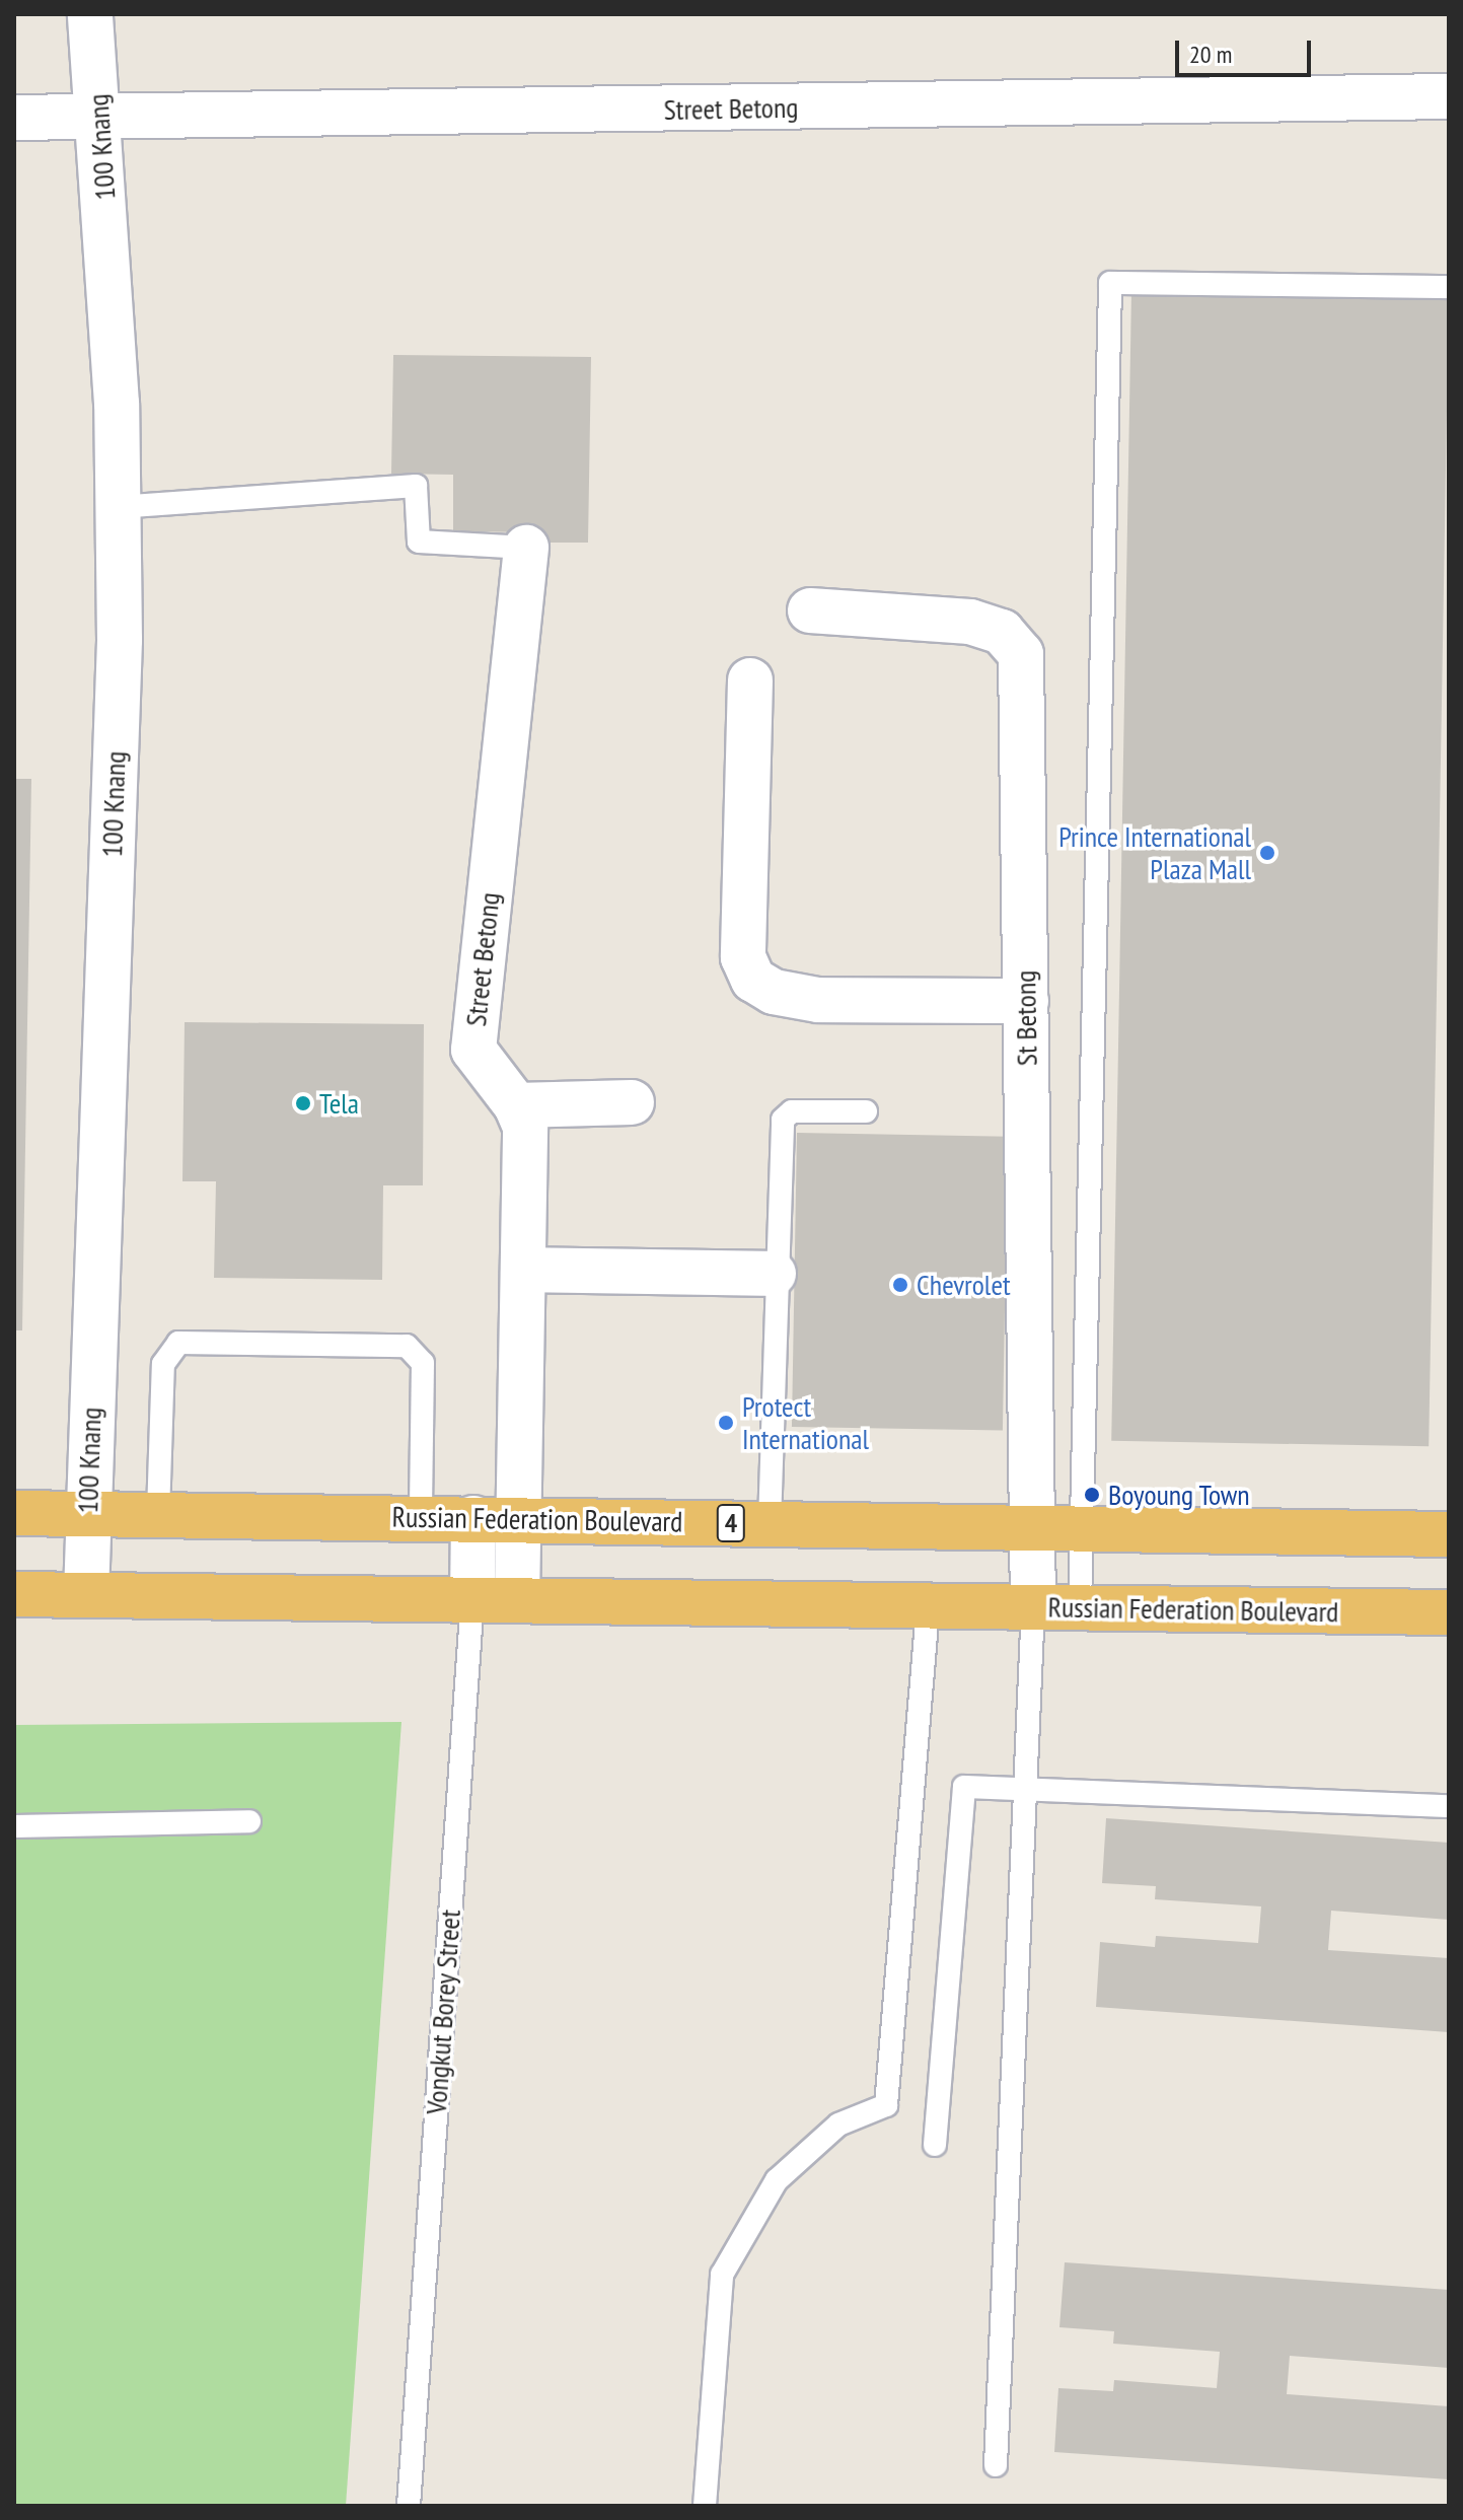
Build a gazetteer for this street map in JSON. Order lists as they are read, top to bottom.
{
  "streets": {
    "highway": ["Russian Federation Boulevard", "4"],
    "street": [
      "Street Betong",
      "100 Knang",
      "St Betong",
      "Vongkut Borey Street"
    ]
  },
  "crossings": [
    ["Street Betong", "100 Knang"],
    ["Street Betong", "Russian Federation Boulevard"],
    ["100 Knang", "Russian Federation Boulevard"],
    ["St Betong", "Russian Federation Boulevard"],
    ["Russian Federation Boulevard", "Vongkut Borey Street"]
  ],
  "places": [
    "Prince International Plaza Mall",
    "Tela",
    "Chevrolet",
    "Protect International",
    "Boyoung Town"
  ],
  "scale_bar": "20 m"
}
